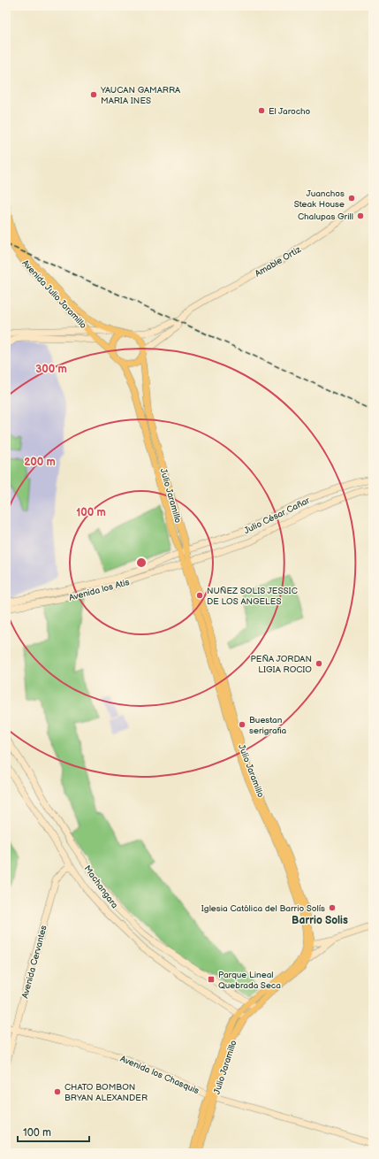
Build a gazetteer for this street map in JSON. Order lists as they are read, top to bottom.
{
  "streets": {
    "main road": ["Avenida Julio Jaramillo", "Julio Jaramillo"],
    "street": [
      "Amable Ortiz",
      "Julio César Cañar",
      "Avenida los Atis",
      "Machangara",
      "Avenida Cervantes",
      "Avenida los Chasquis"
    ]
  },
  "crossings": [
    ["Amable Ortiz", "Avenida Julio Jaramillo"],
    ["Amable Ortiz", "Julio Jaramillo"],
    ["Avenida Julio Jaramillo", "Julio Jaramillo"],
    ["Julio Jaramillo", "Julio César Cañar"],
    ["Julio Jaramillo", "Avenida los Atis"],
    ["Julio Jaramillo", "Machangara"],
    ["Julio Jaramillo", "Avenida los Chasquis"],
    ["Julio César Cañar", "Avenida los Atis"],
    ["Machangara", "Avenida Cervantes"],
    ["Avenida Cervantes", "Avenida los Chasquis"]
  ],
  "districts": ["Barrio Solis"],
  "places": {
    "other": [
      "YAUCAN GAMARRA MARIA INES",
      "El Jarocho",
      "Juanchos Steak House",
      "Chalupas Grill",
      "NUÑEZ SOLIS JESSIC DE LOS ANGELES",
      "PEÑA JORDAN LIGIA ROCIO",
      "Buestan serigrafia",
      "Iglesia Católica del Barrio Solís",
      "CHATO BOMBON BRYAN ALEXANDER"
    ],
    "transit": ["Parque Lineal Quebrada Seca"]
  },
  "scale_bar": "100 m",
  "rings": ["300 m", "200 m", "100 m"]
}
